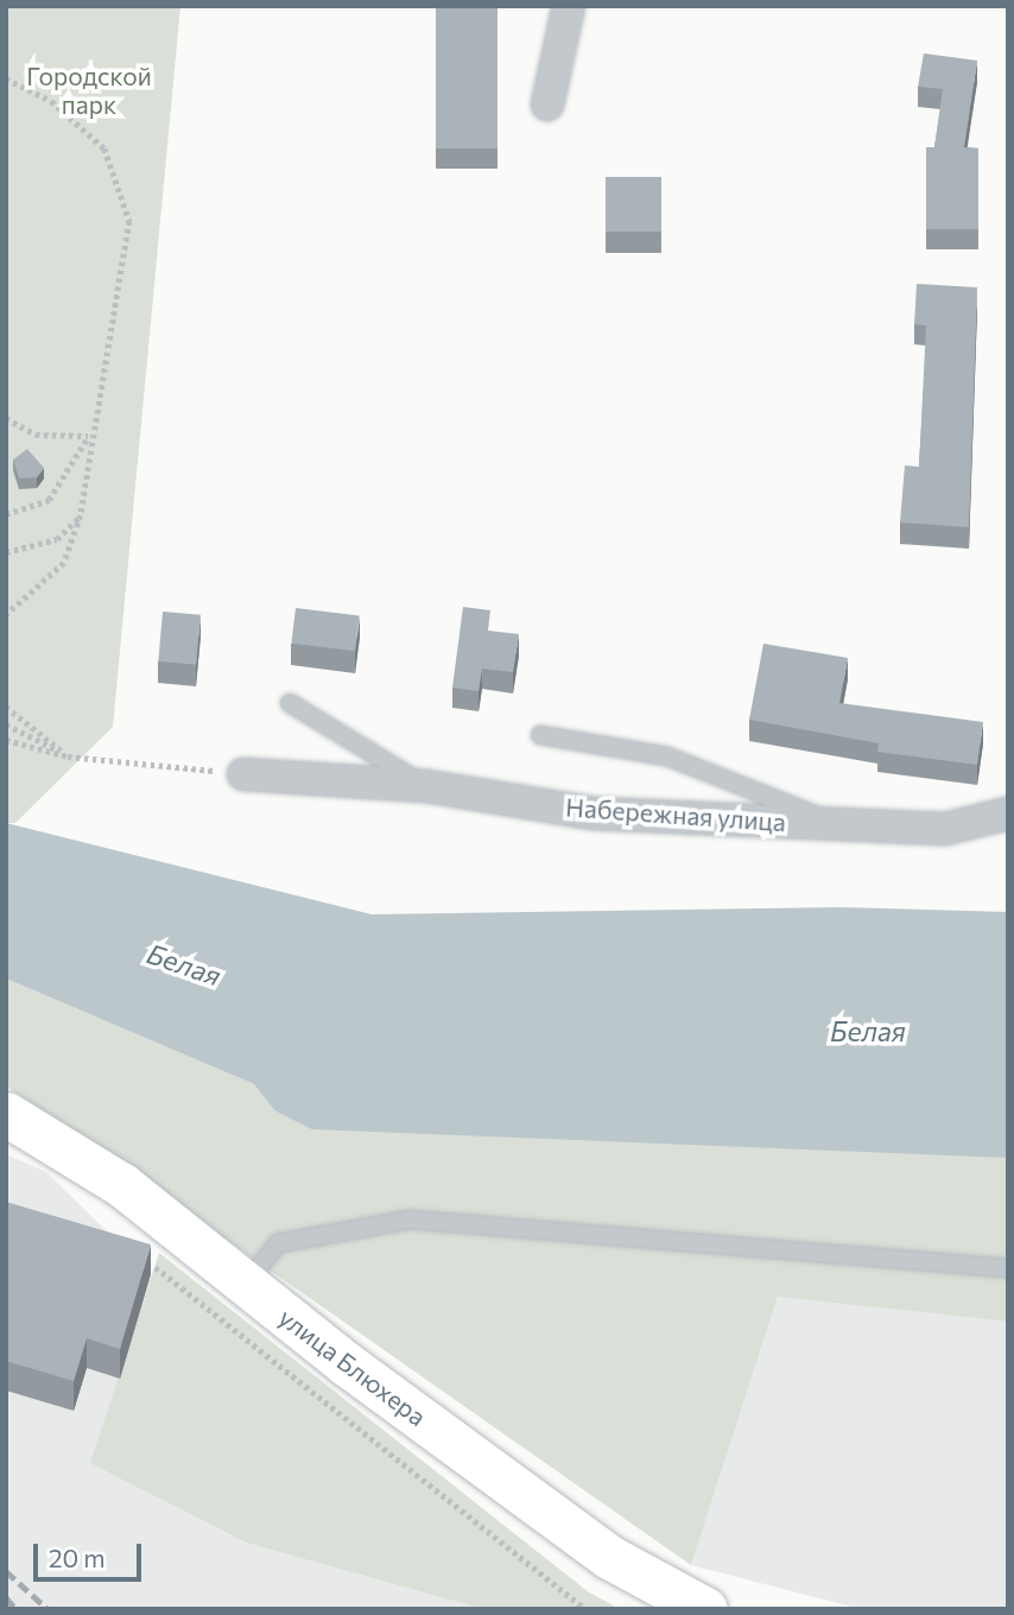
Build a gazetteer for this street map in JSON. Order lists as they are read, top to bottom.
{
  "streets": {
    "main road": ["улица Блюхера"],
    "street": ["Набережная улица"]
  },
  "water": ["Белая"],
  "parks": ["Городской парк"],
  "scale_bar": "20 m"
}
